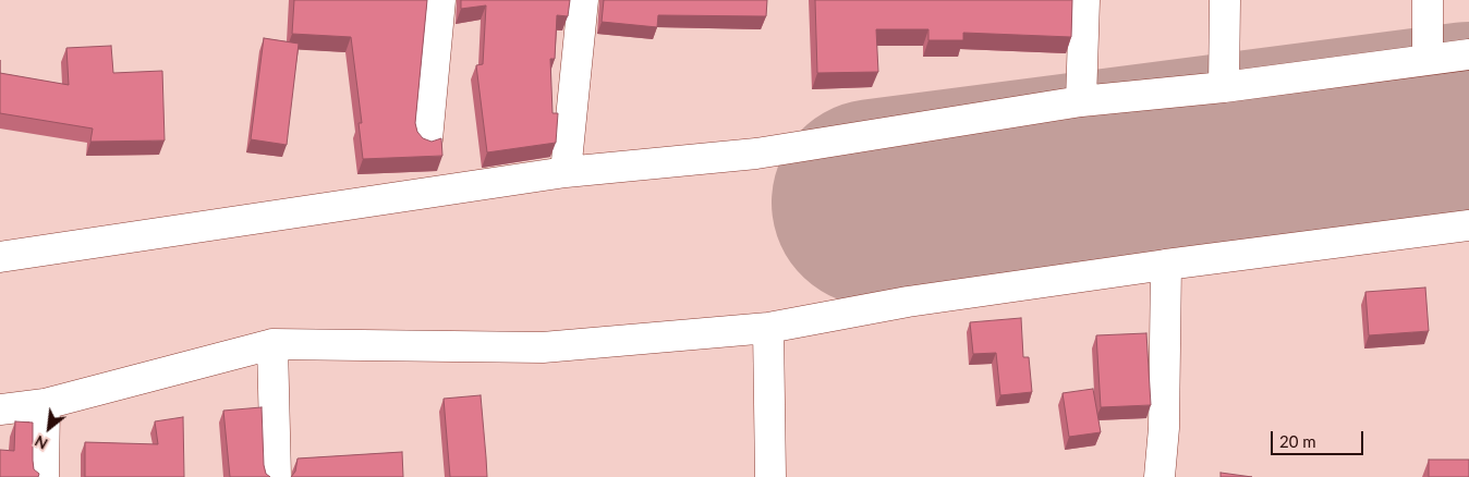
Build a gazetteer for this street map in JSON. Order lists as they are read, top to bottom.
{
  "scale_bar": "20 m",
  "north": "bottom left"
}
